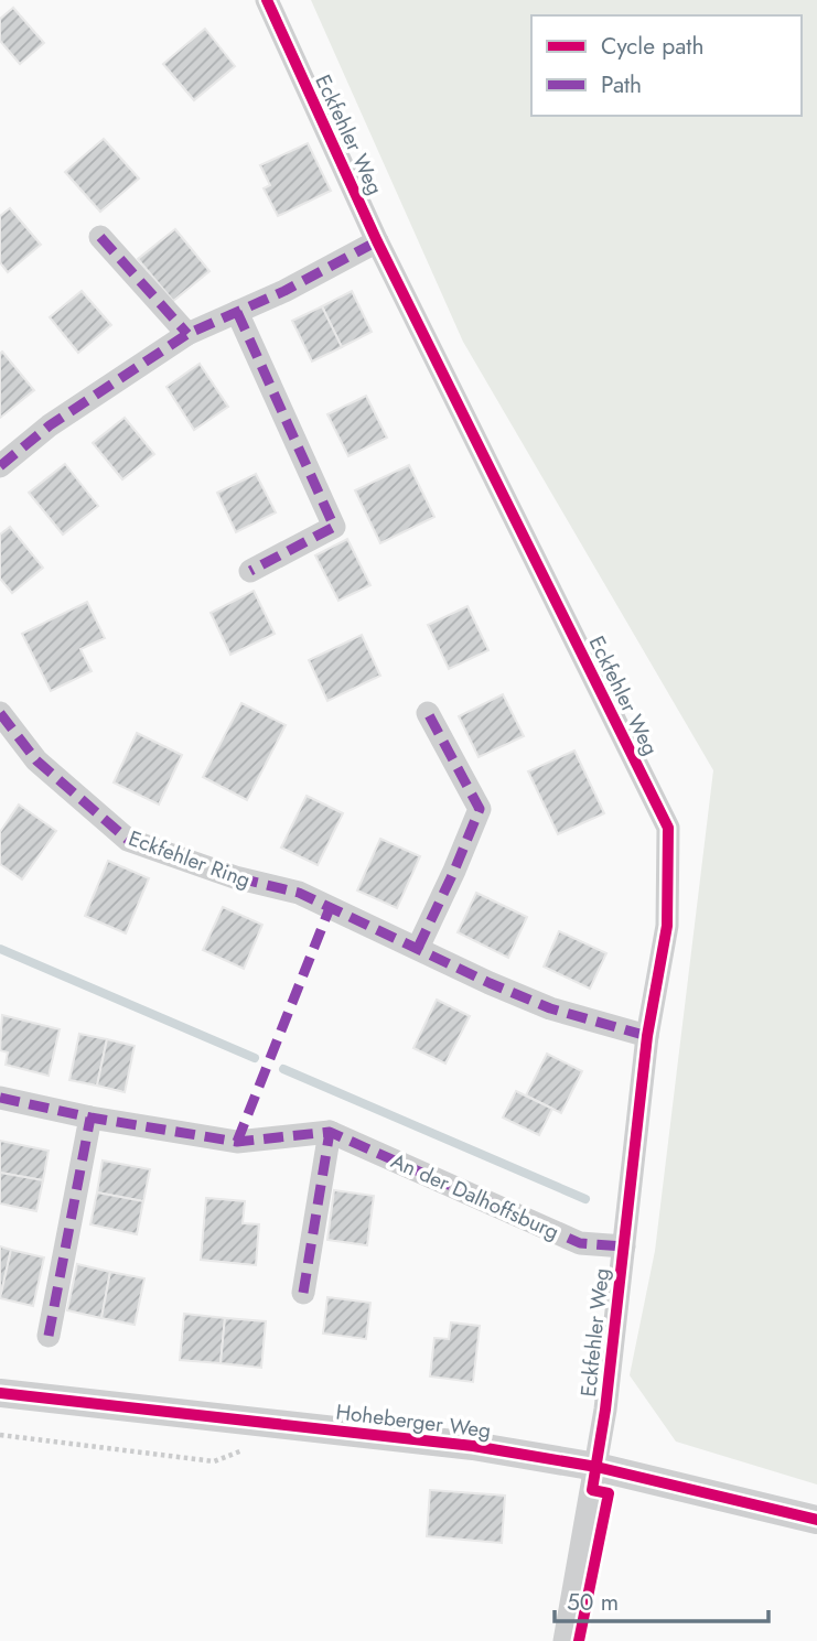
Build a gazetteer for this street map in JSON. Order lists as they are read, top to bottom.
{
  "streets": {
    "street": [
      "Eckfehler Weg",
      "Eckfehler Ring",
      "An der Dalhoffsburg",
      "Hoheberger Weg"
    ]
  },
  "crossings": [
    ["Eckfehler Weg", "Eckfehler Ring"],
    ["Eckfehler Weg", "An der Dalhoffsburg"],
    ["Eckfehler Weg", "Hoheberger Weg"]
  ],
  "legend": ["Cycle path", "Path"],
  "scale_bar": "50 m"
}
